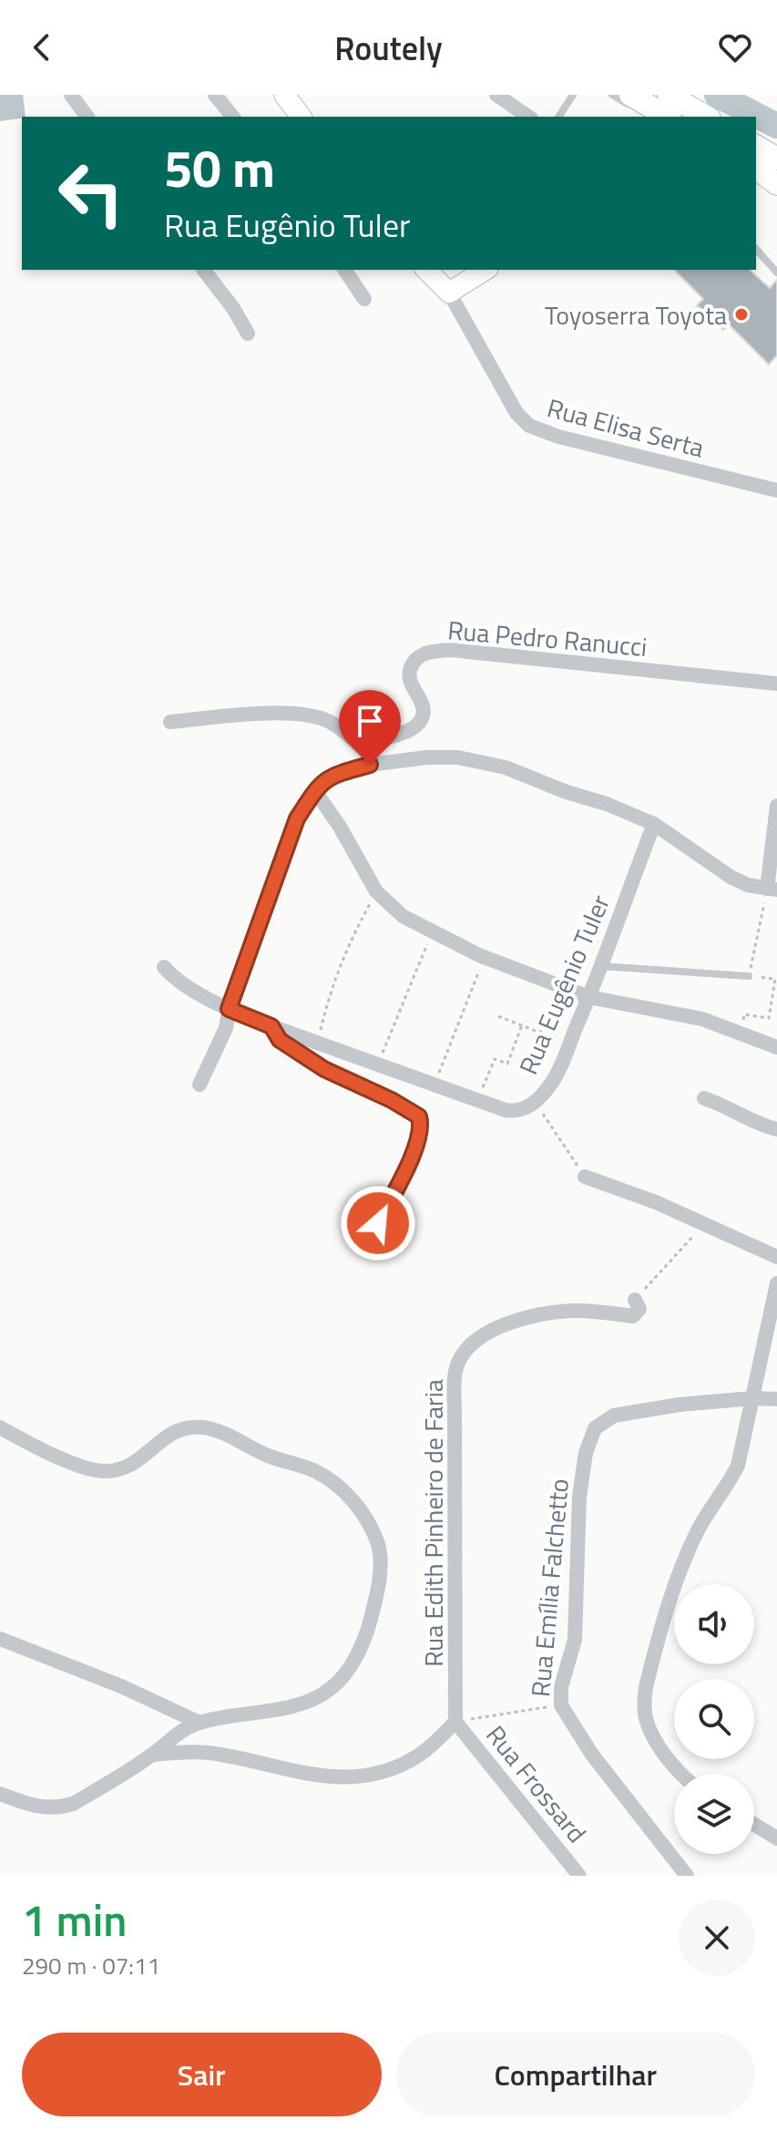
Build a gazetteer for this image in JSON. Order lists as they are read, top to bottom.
{
  "streets": {
    "street": [
      "Rua Elisa Serta",
      "Rua Pedro Ranucci",
      "Rua Eugênio Tuler",
      "Rua Edith Pinheiro de Faria",
      "Rua Emília Falchetto",
      "Rua Frossard"
    ]
  },
  "crossings": [
    ["Rua Edith Pinheiro de Faria", "Rua Frossard"]
  ],
  "places": ["Toyoserra Toyota"],
  "page": {
    "header": "Routely",
    "turn": ["50 m", "Rua Eugênio Tuler"],
    "heading": ["1 min", "290 m · 07:11"],
    "buttons": ["Sair", "Compartilhar"]
  }
}
